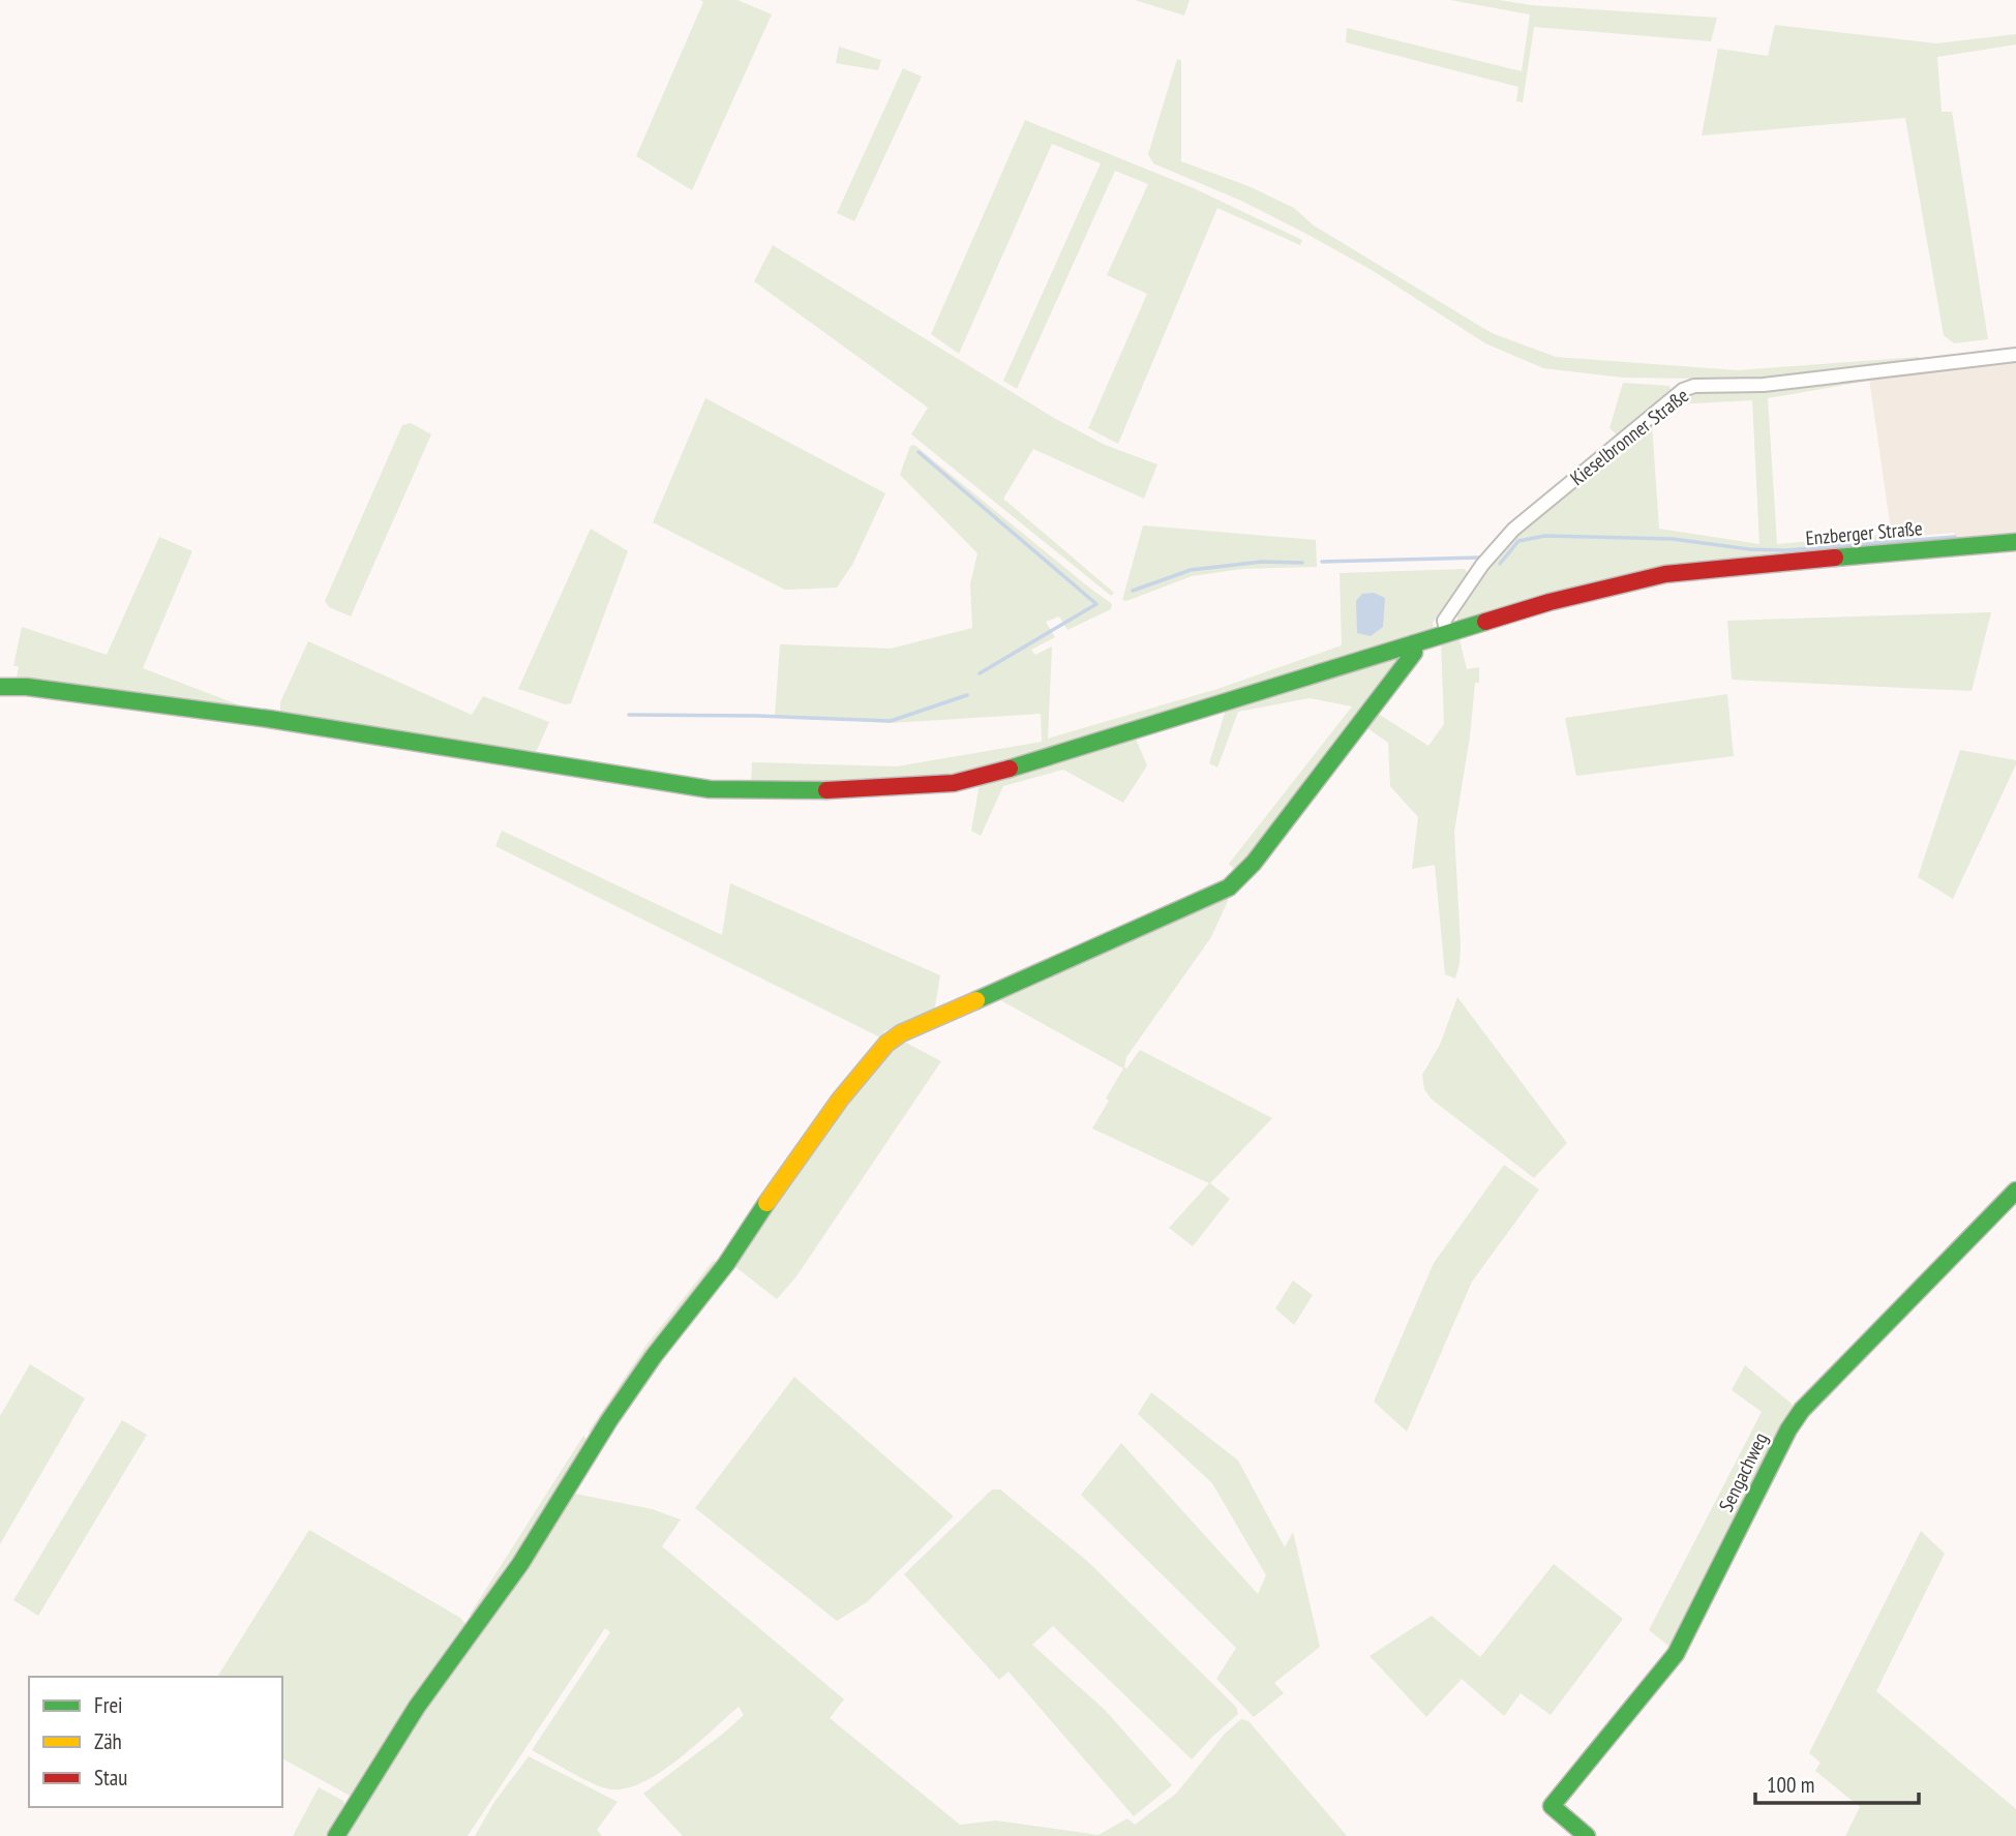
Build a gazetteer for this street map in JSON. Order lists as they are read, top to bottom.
{
  "streets": {
    "street": ["Kieselbronner Straße", "Enzberger Straße", "Sengachweg"]
  },
  "crossings": [
    ["Kieselbronner Straße", "Enzberger Straße"]
  ],
  "legend": ["Frei", "Zäh", "Stau"],
  "scale_bar": "100 m"
}
